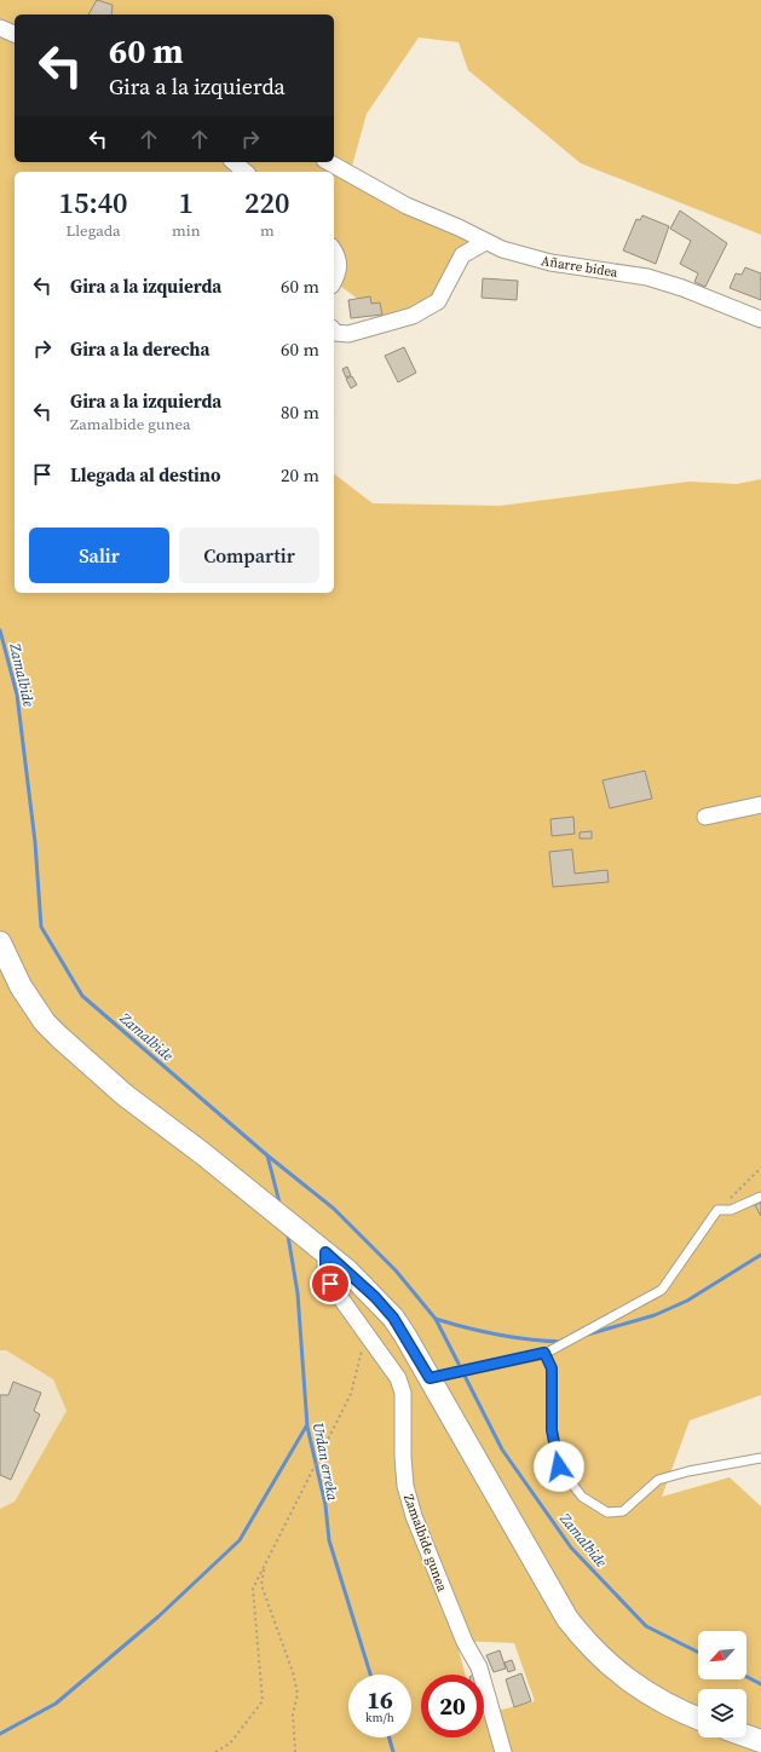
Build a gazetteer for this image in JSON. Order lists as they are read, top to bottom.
{
  "streets": {
    "street": ["Añarre bidea", "Zamalbide gunea"]
  },
  "water": ["Zamalbide", "Urdan erreka"],
  "north": "bottom left",
  "page": {
    "turn": ["60 m", "Gira a la izquierda"],
    "eta": [
      "15:40",
      "Llegada",
      "1",
      "min",
      "220",
      "m"
    ],
    "list": [
      {
        "name": "Gira a la izquierda",
        "value": "60 m"
      },
      {
        "name": "Gira a la derecha",
        "value": "60 m"
      },
      {
        "name": "Gira a la izquierda",
        "note": "Zamalbide gunea",
        "value": "80 m"
      },
      {
        "name": "Llegada al destino",
        "value": "20 m"
      }
    ],
    "buttons": ["Salir", "Compartir"],
    "speed": "16 km/h",
    "limit": "20"
  }
}
